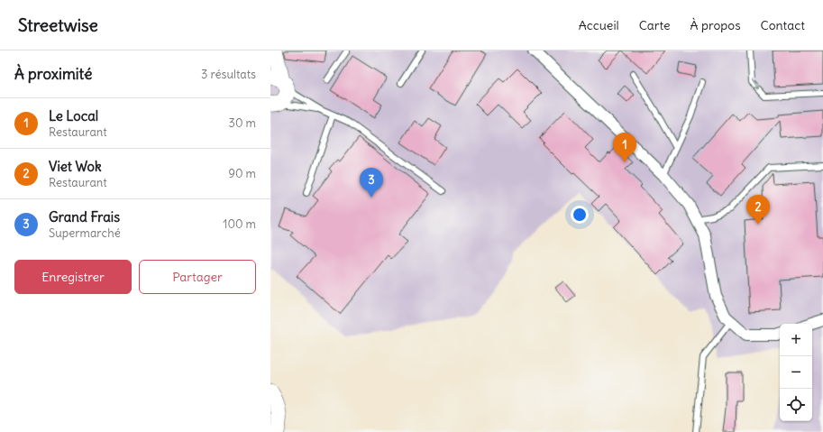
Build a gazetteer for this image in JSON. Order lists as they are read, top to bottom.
{
  "page": {
    "header": "Streetwise",
    "nav": [
      "Accueil",
      "Carte",
      "À propos",
      "Contact"
    ],
    "heading": ["À proximité", "3 résultats"],
    "list": [
      {
        "mark": "1",
        "name": "Le Local",
        "note": "Restaurant",
        "value": "30 m"
      },
      {
        "mark": "2",
        "name": "Viet Wok",
        "note": "Restaurant",
        "value": "90 m"
      },
      {
        "mark": "3",
        "name": "Grand Frais",
        "note": "Supermarché",
        "value": "100 m"
      }
    ],
    "pins": ["1", "3", "2"],
    "buttons": ["Enregistrer", "Partager"],
    "map_buttons": ["+", "−"]
  }
}
